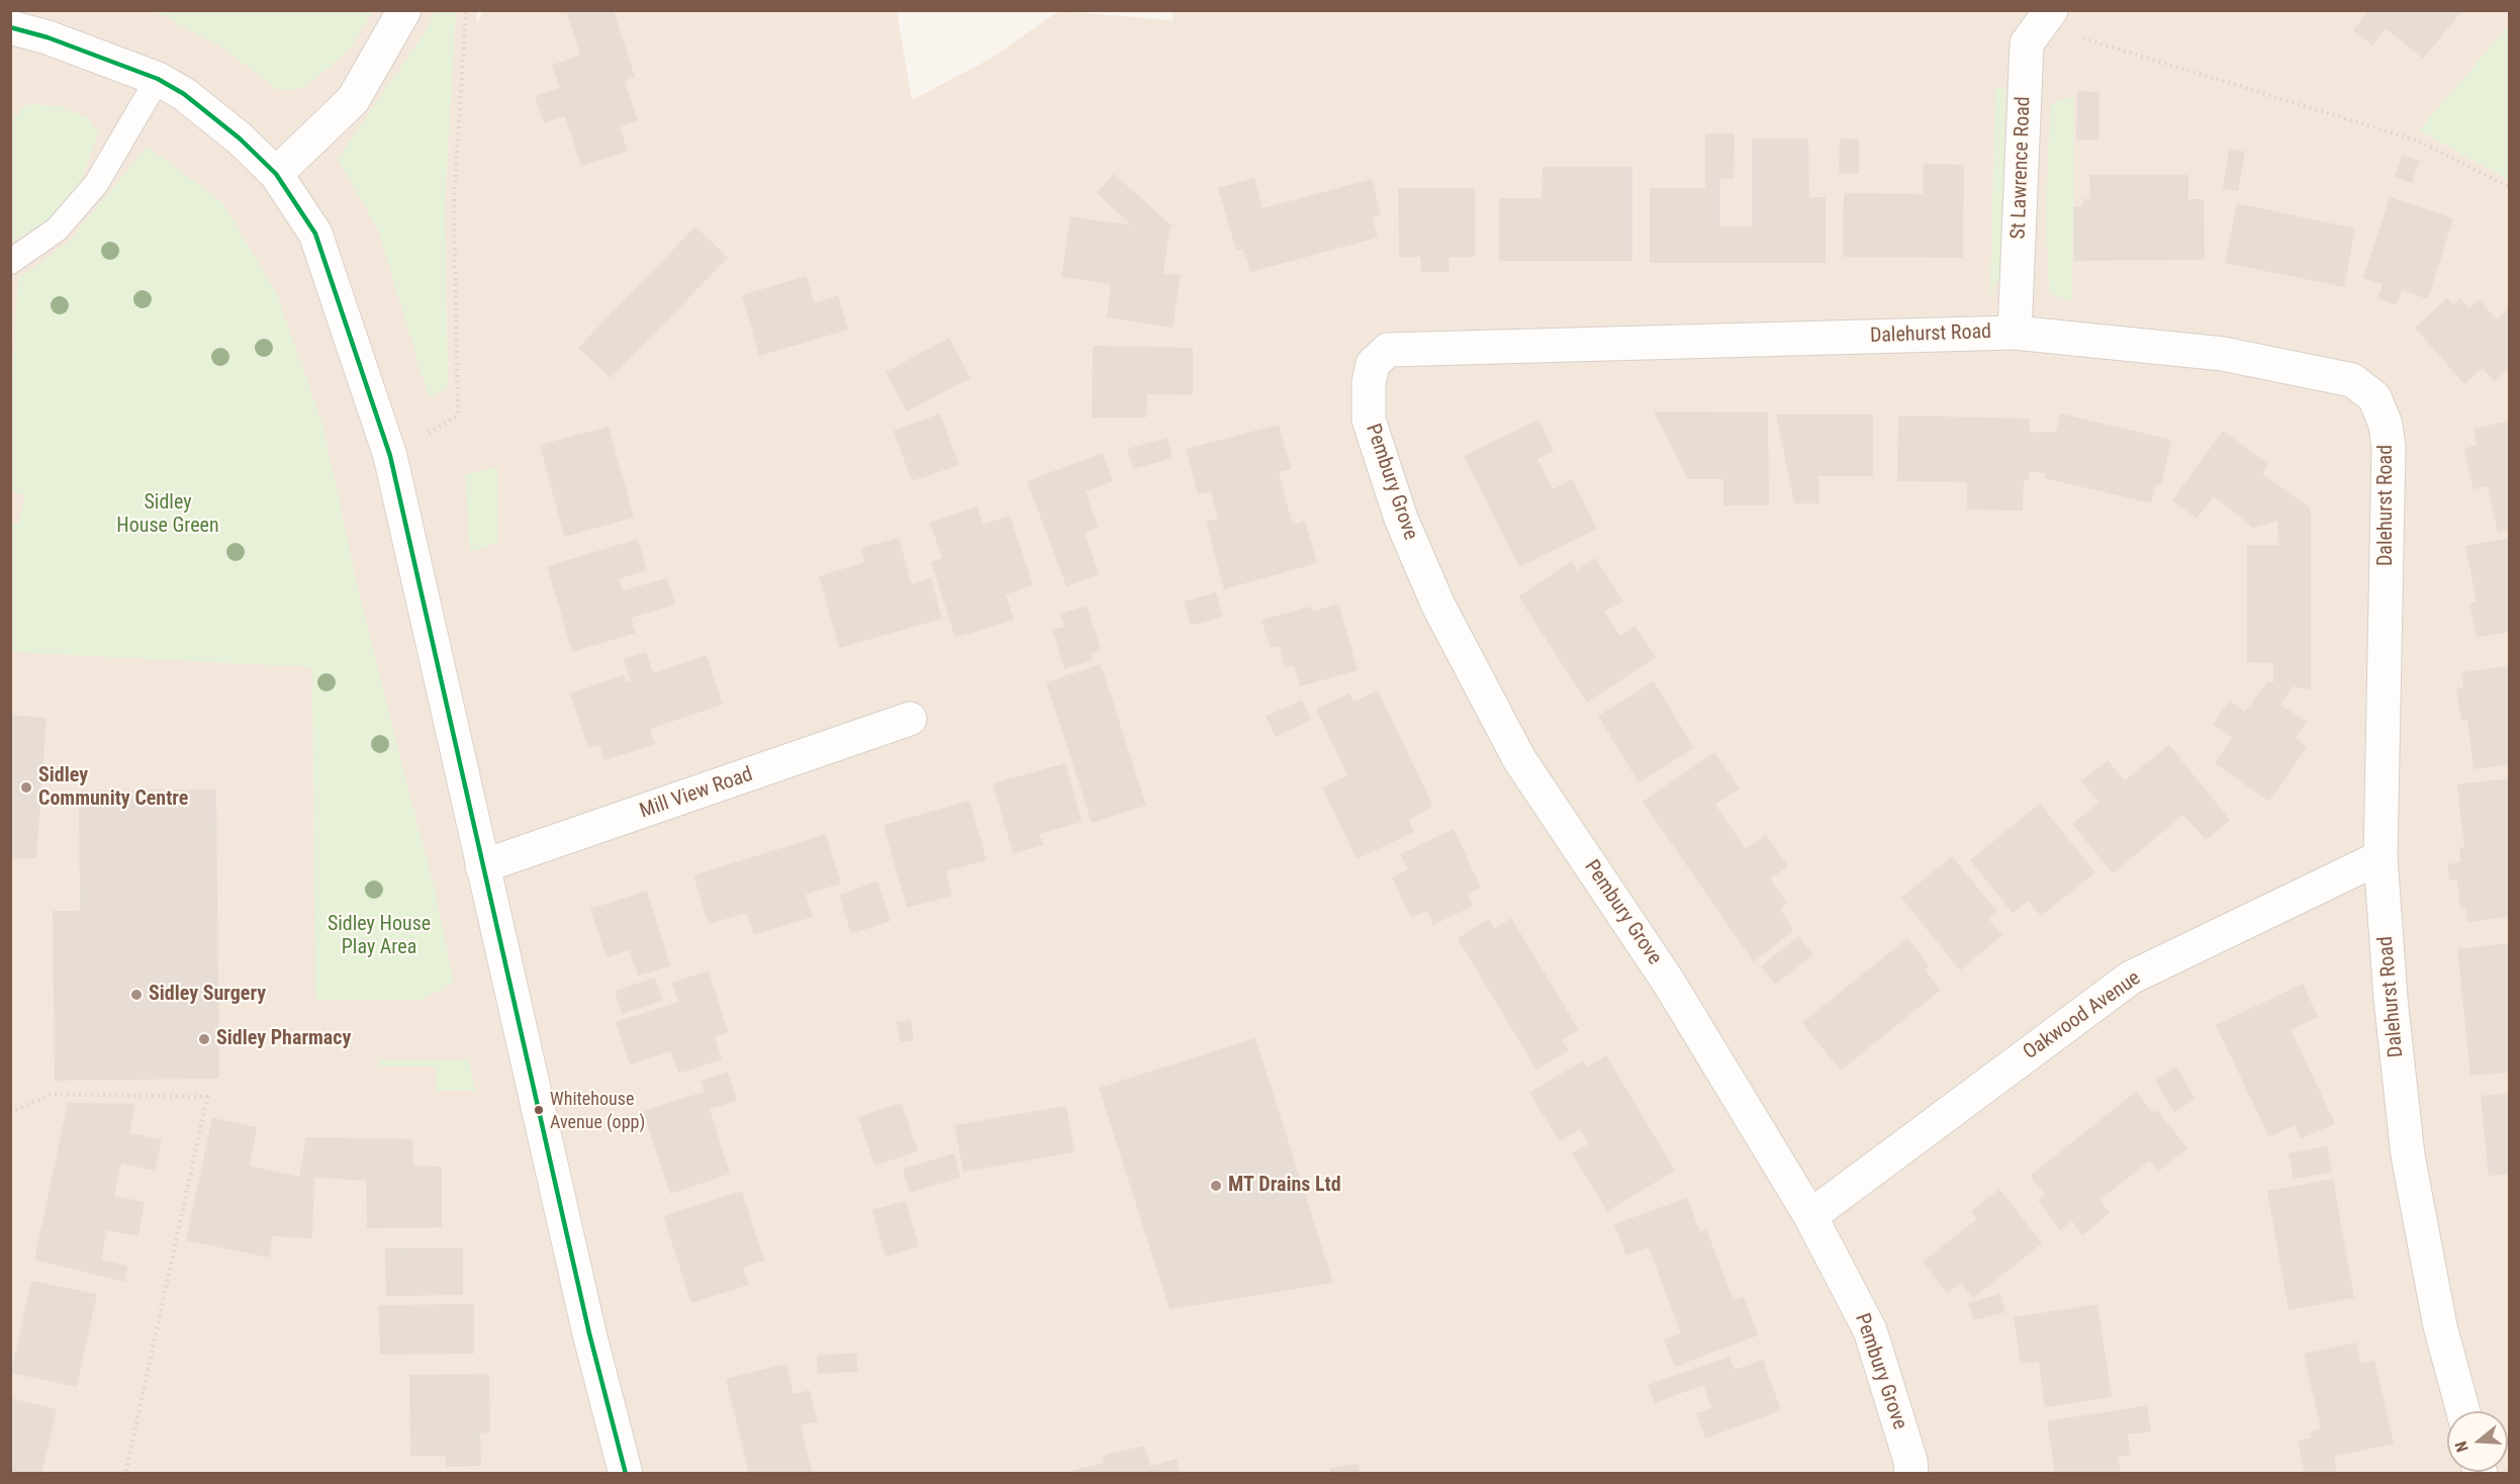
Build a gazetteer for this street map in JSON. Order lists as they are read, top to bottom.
{
  "streets": {
    "street": [
      "St Lawrence Road",
      "Dalehurst Road",
      "Pembury Grove",
      "Mill View Road",
      "Oakwood Avenue"
    ]
  },
  "crossings": [
    ["St Lawrence Road", "Dalehurst Road"],
    ["Dalehurst Road", "Pembury Grove"],
    ["Dalehurst Road", "Oakwood Avenue"],
    ["Pembury Grove", "Oakwood Avenue"]
  ],
  "parks": ["Sidley House Green", "Sidley House Play Area"],
  "places": [
    "Sidley Community Centre",
    "Sidley Surgery",
    "Sidley Pharmacy",
    "Whitehouse Avenue (opp)",
    "MT Drains Ltd"
  ],
  "north": "left"
}
